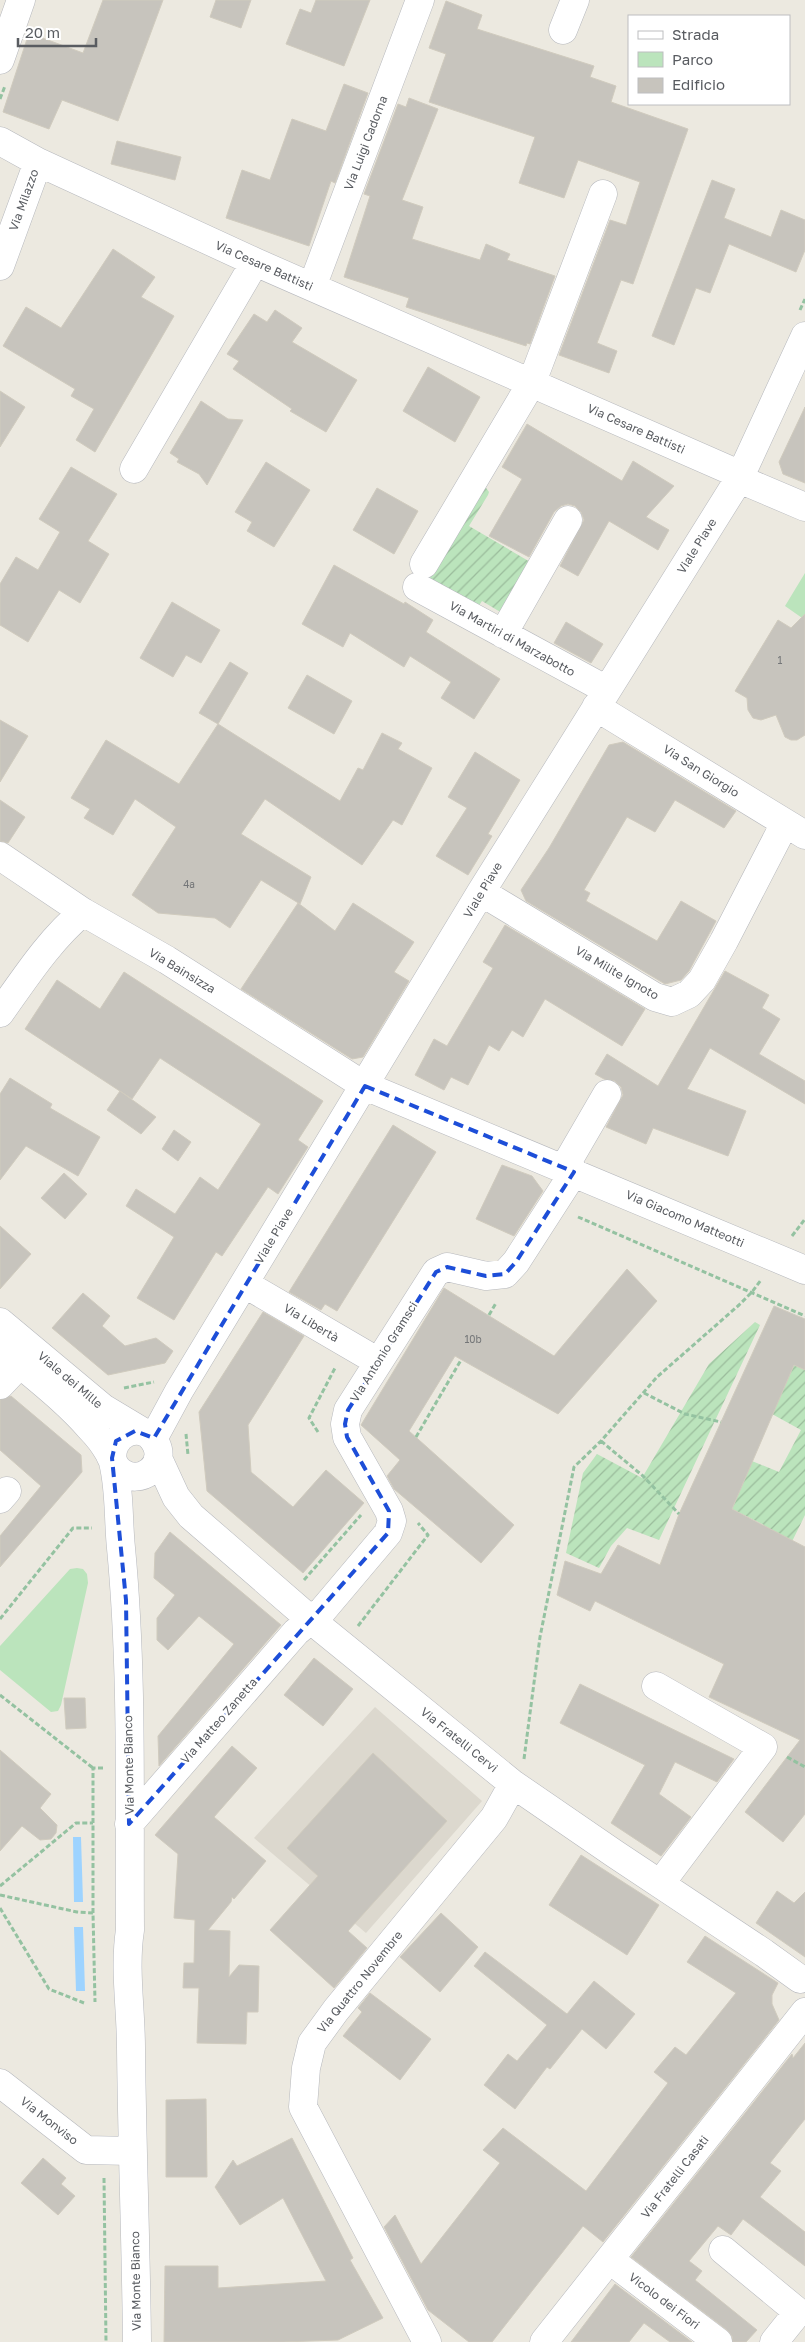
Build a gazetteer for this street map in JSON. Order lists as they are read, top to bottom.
{
  "streets": {
    "street": [
      "Via Luigi Cadorna",
      "Via Milazzo",
      "Via Cesare Battisti",
      "Viale Piave",
      "Via Martiri di Marzabotto",
      "Via San Giorgio",
      "Via Bainsizza",
      "Via Milite Ignoto",
      "Via Giacomo Matteotti",
      "Via Libertà",
      "Via Antonio Gramsci",
      "Viale dei Mille",
      "Via Matteo Zanetta",
      "Via Fratelli Cervi",
      "Via Monte Bianco",
      "Via Quattro Novembre",
      "Via Monviso",
      "Via Fratelli Casati",
      "Vicolo dei Fiori"
    ]
  },
  "crossings": [
    ["Via Luigi Cadorna", "Via Cesare Battisti"],
    ["Via Milazzo", "Via Cesare Battisti"],
    ["Via Cesare Battisti", "Viale Piave"],
    ["Via Cesare Battisti", "Via Martiri di Marzabotto"],
    ["Viale Piave", "Via Martiri di Marzabotto"],
    ["Viale Piave", "Via San Giorgio"],
    ["Viale Piave", "Via Bainsizza"],
    ["Viale Piave", "Via Milite Ignoto"],
    ["Viale Piave", "Via Giacomo Matteotti"],
    ["Viale Piave", "Via Libertà"],
    ["Viale Piave", "Viale dei Mille"],
    ["Viale Piave", "Via Fratelli Cervi"],
    ["Viale Piave", "Via Monte Bianco"],
    ["Via Martiri di Marzabotto", "Via San Giorgio"],
    ["Via San Giorgio", "Via Milite Ignoto"],
    ["Via Bainsizza", "Via Giacomo Matteotti"],
    ["Via Giacomo Matteotti", "Via Antonio Gramsci"],
    ["Via Libertà", "Via Antonio Gramsci"],
    ["Via Antonio Gramsci", "Via Matteo Zanetta"],
    ["Via Antonio Gramsci", "Via Fratelli Cervi"],
    ["Viale dei Mille", "Via Fratelli Cervi"],
    ["Via Matteo Zanetta", "Via Fratelli Cervi"],
    ["Via Matteo Zanetta", "Via Monte Bianco"],
    ["Via Fratelli Cervi", "Via Quattro Novembre"],
    ["Via Monte Bianco", "Via Monviso"],
    ["Via Fratelli Casati", "Vicolo dei Fiori"]
  ],
  "house_numbers": ["1", "4a", "10b"],
  "legend": ["Strada", "Parco", "Edificio"],
  "scale_bar": "20 m"
}
